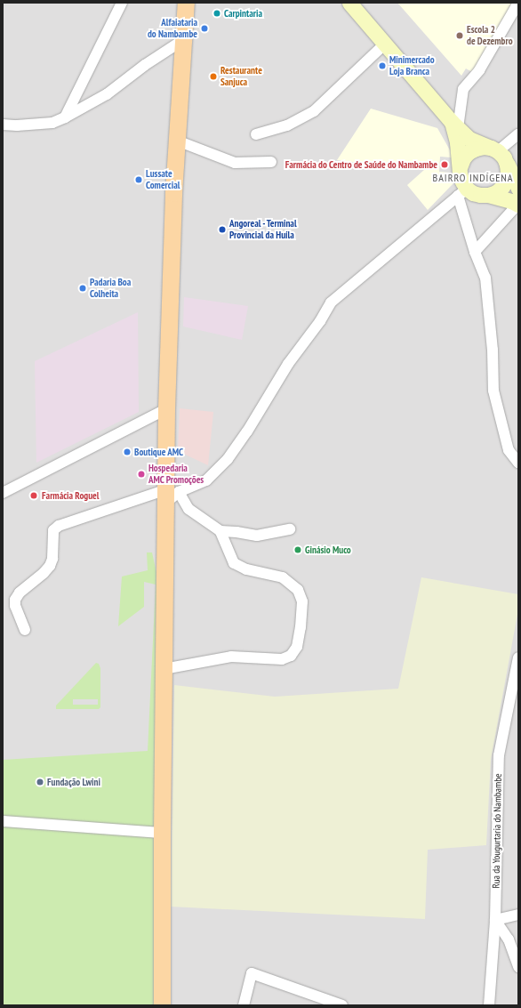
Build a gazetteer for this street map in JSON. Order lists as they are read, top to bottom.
{
  "streets": {
    "street": ["Rua da Yougurtaria do Nambambe"]
  },
  "districts": ["BAIRRO INDÍGENA"],
  "places": [
    "Carpintaria",
    "Alfaiataria do Nambambe",
    "Escola 2 de Dezembro",
    "Minimercado Loja Branca",
    "Restaurante Sanjuca",
    "Farmácia do Centro de Saúde do Nambambe",
    "Lussate Comercial",
    "Angoreal - Terminal Provincial da Huíla",
    "Padaria Boa Colheita",
    "Boutique AMC",
    "Hospedaria AMC Promoções",
    "Farmácia Roguel",
    "Ginásio Muco",
    "Fundação Lwini"
  ]
}
